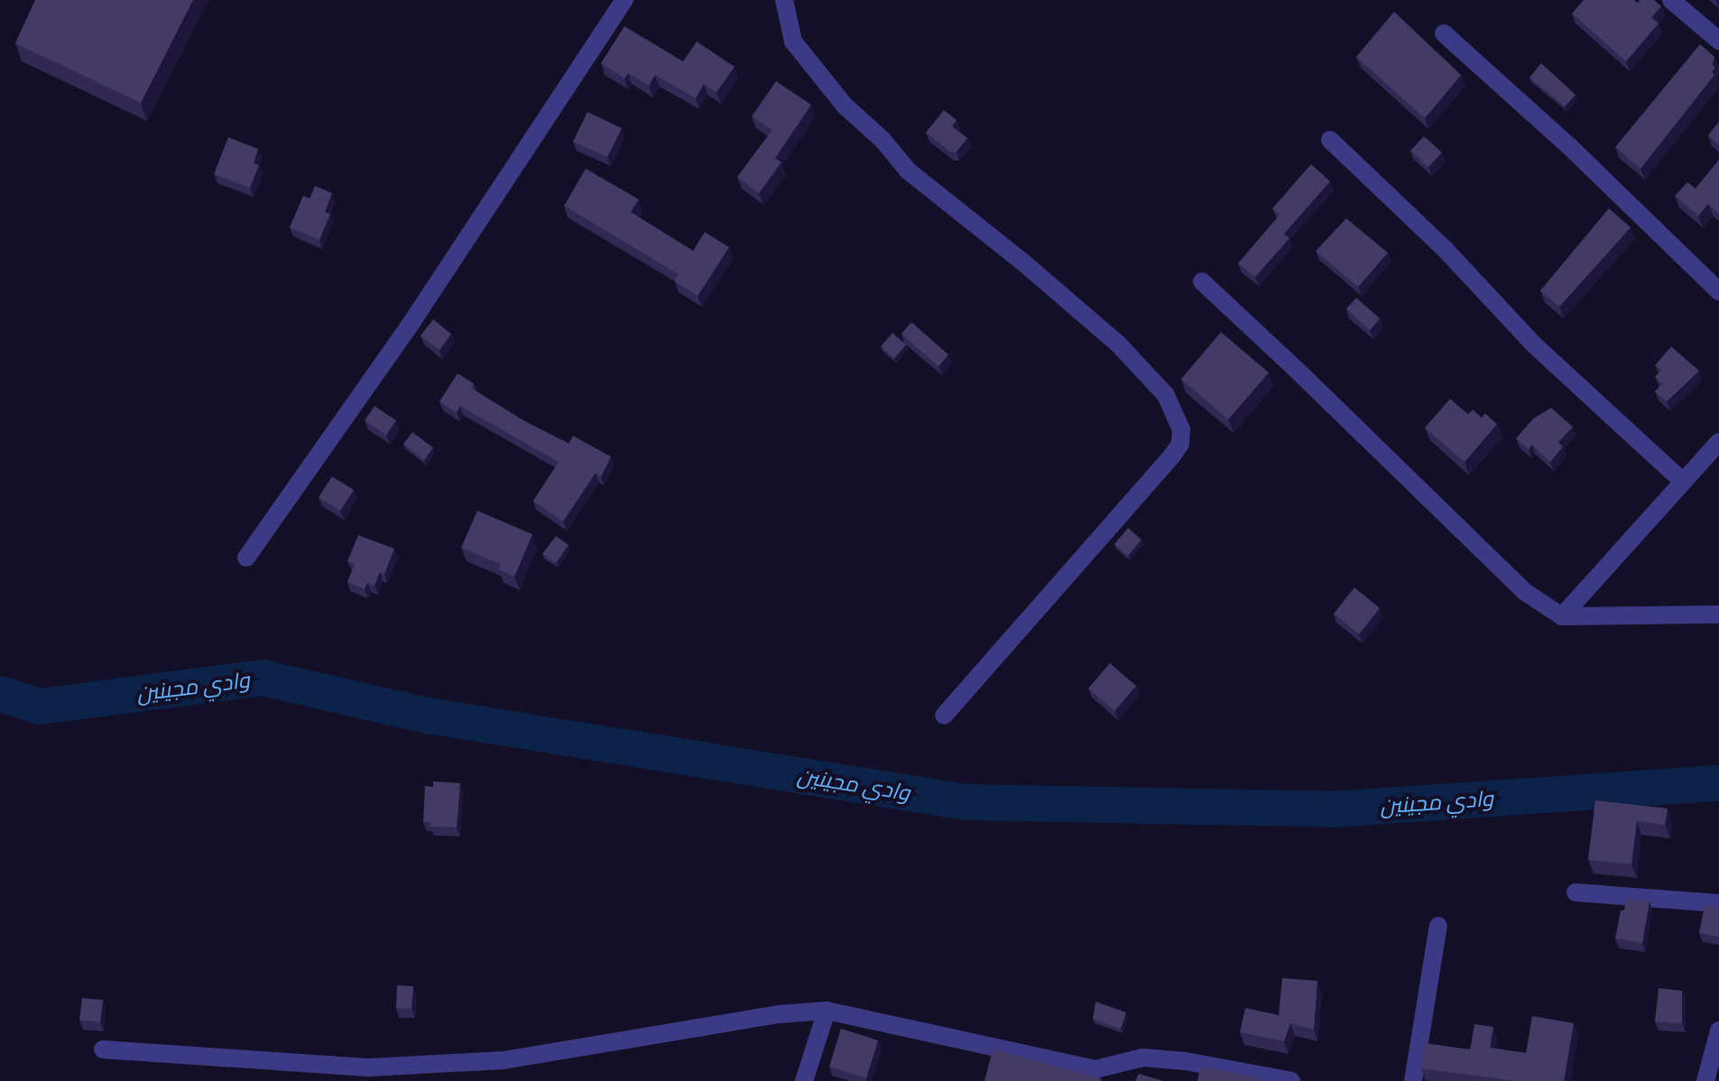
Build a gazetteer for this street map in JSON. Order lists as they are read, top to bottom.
{
  "water": ["وادي مجينين"]
}
